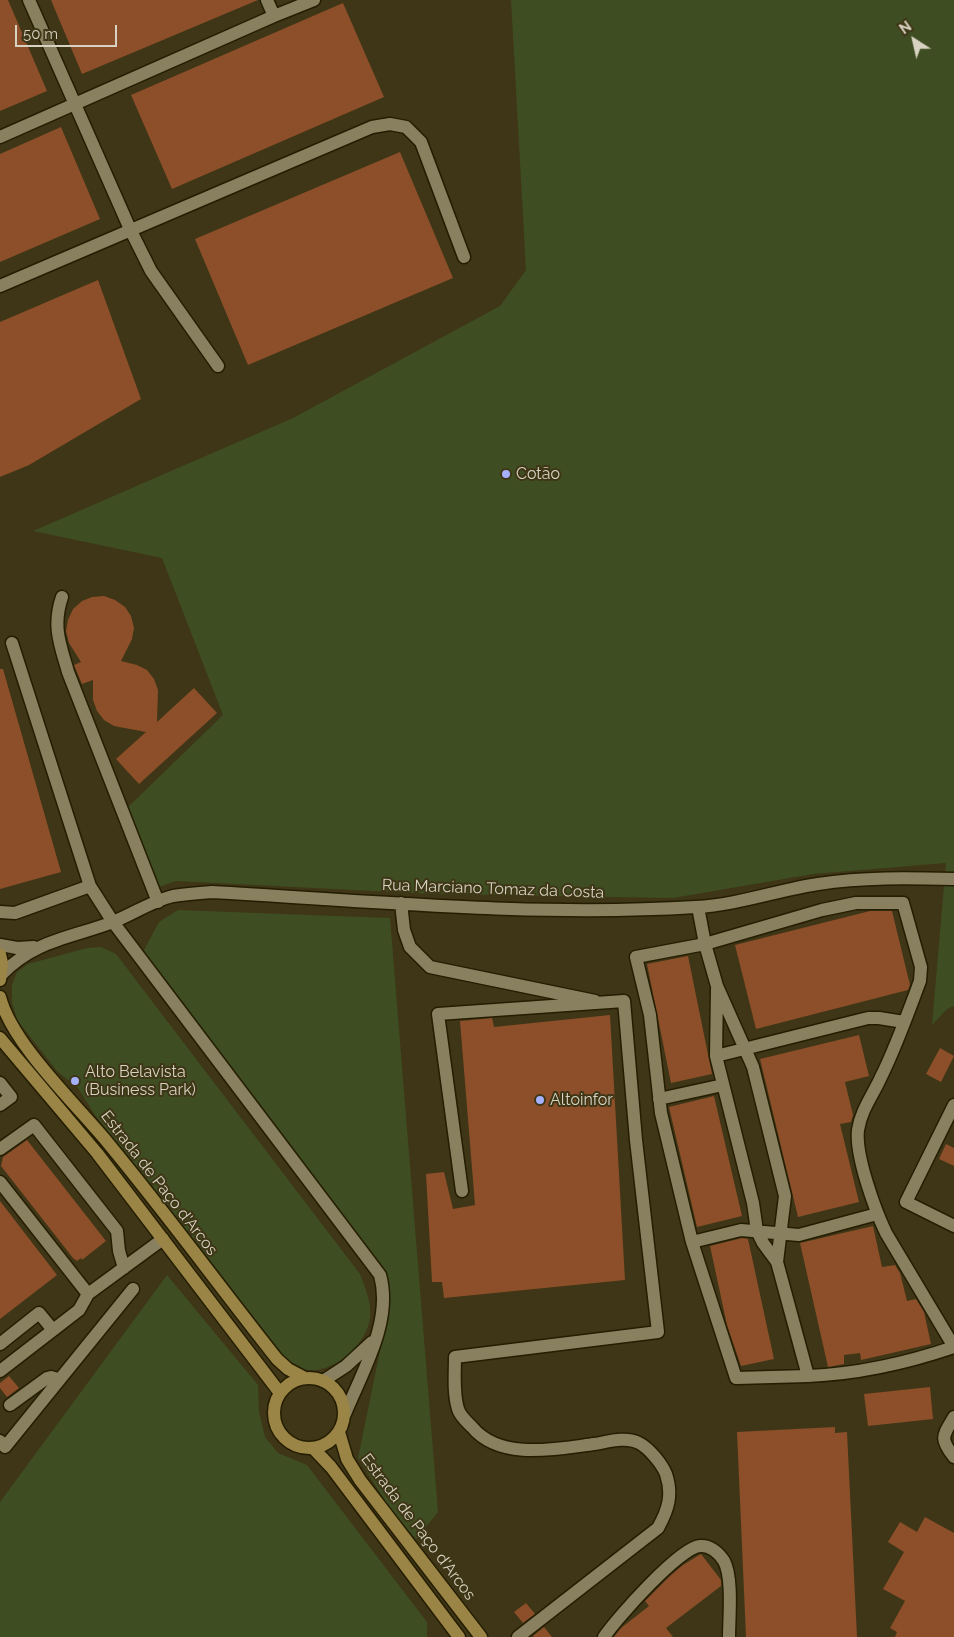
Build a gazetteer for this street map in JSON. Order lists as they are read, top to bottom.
{
  "streets": {
    "main road": ["Estrada de Paço d'Arcos"],
    "street": ["Rua Marciano Tomaz da Costa"]
  },
  "places": ["Cotão", "Alto Belavista (Business Park)", "Altoinfor"],
  "scale_bar": "50 m",
  "north": "top left"
}
